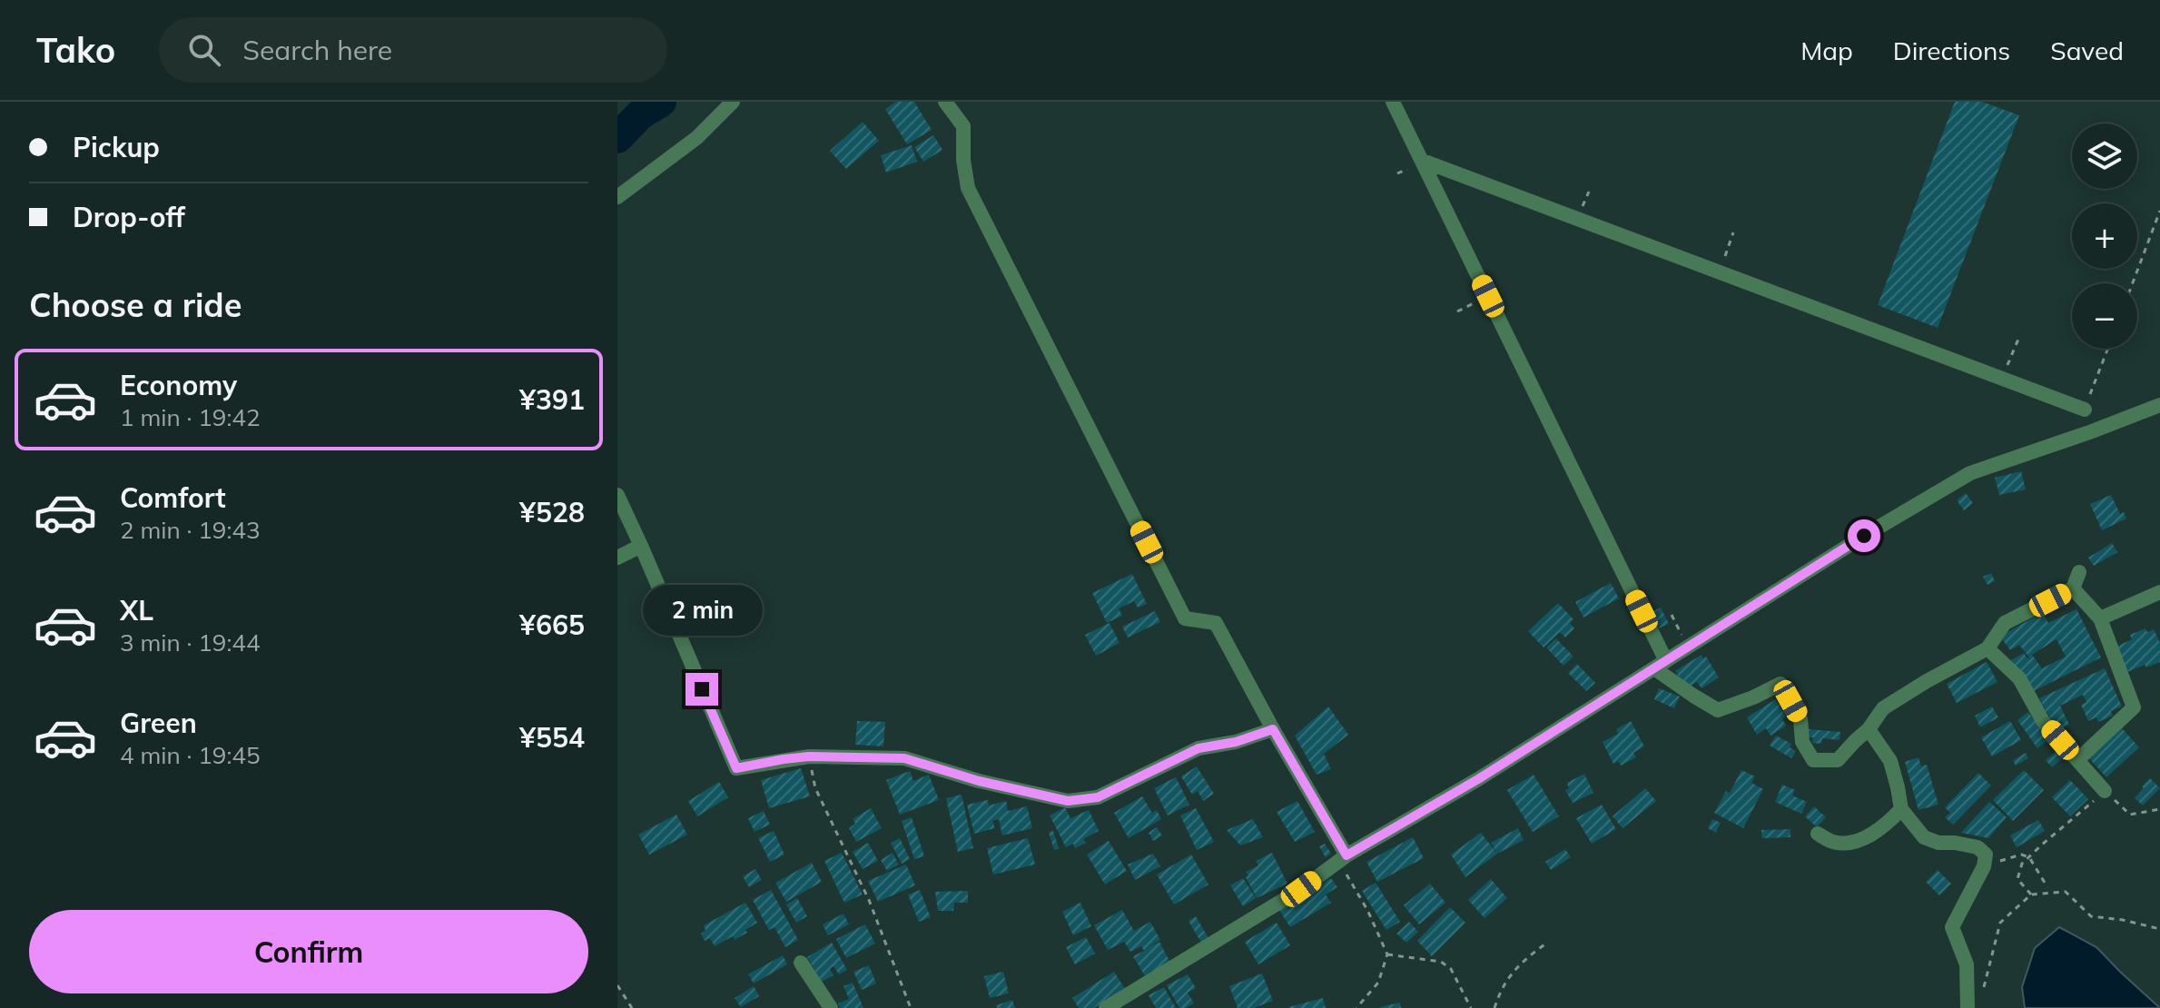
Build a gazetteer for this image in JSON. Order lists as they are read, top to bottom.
{
  "page": {
    "header": "Tako",
    "search": "Search here",
    "nav": ["Map", "Directions", "Saved"],
    "banner": ["Pickup", "Drop-off"],
    "map_buttons": ["+", "−"],
    "heading": "Choose a ride",
    "list": [
      {
        "name": "Economy",
        "note": "1 min · 19:42",
        "value": "¥391"
      },
      {
        "name": "Comfort",
        "note": "2 min · 19:43",
        "value": "¥528"
      },
      {
        "name": "XL",
        "note": "3 min · 19:44",
        "value": "¥665"
      },
      {
        "name": "Green",
        "note": "4 min · 19:45",
        "value": "¥554"
      }
    ],
    "bubble": "2 min",
    "buttons": "Confirm"
  }
}
